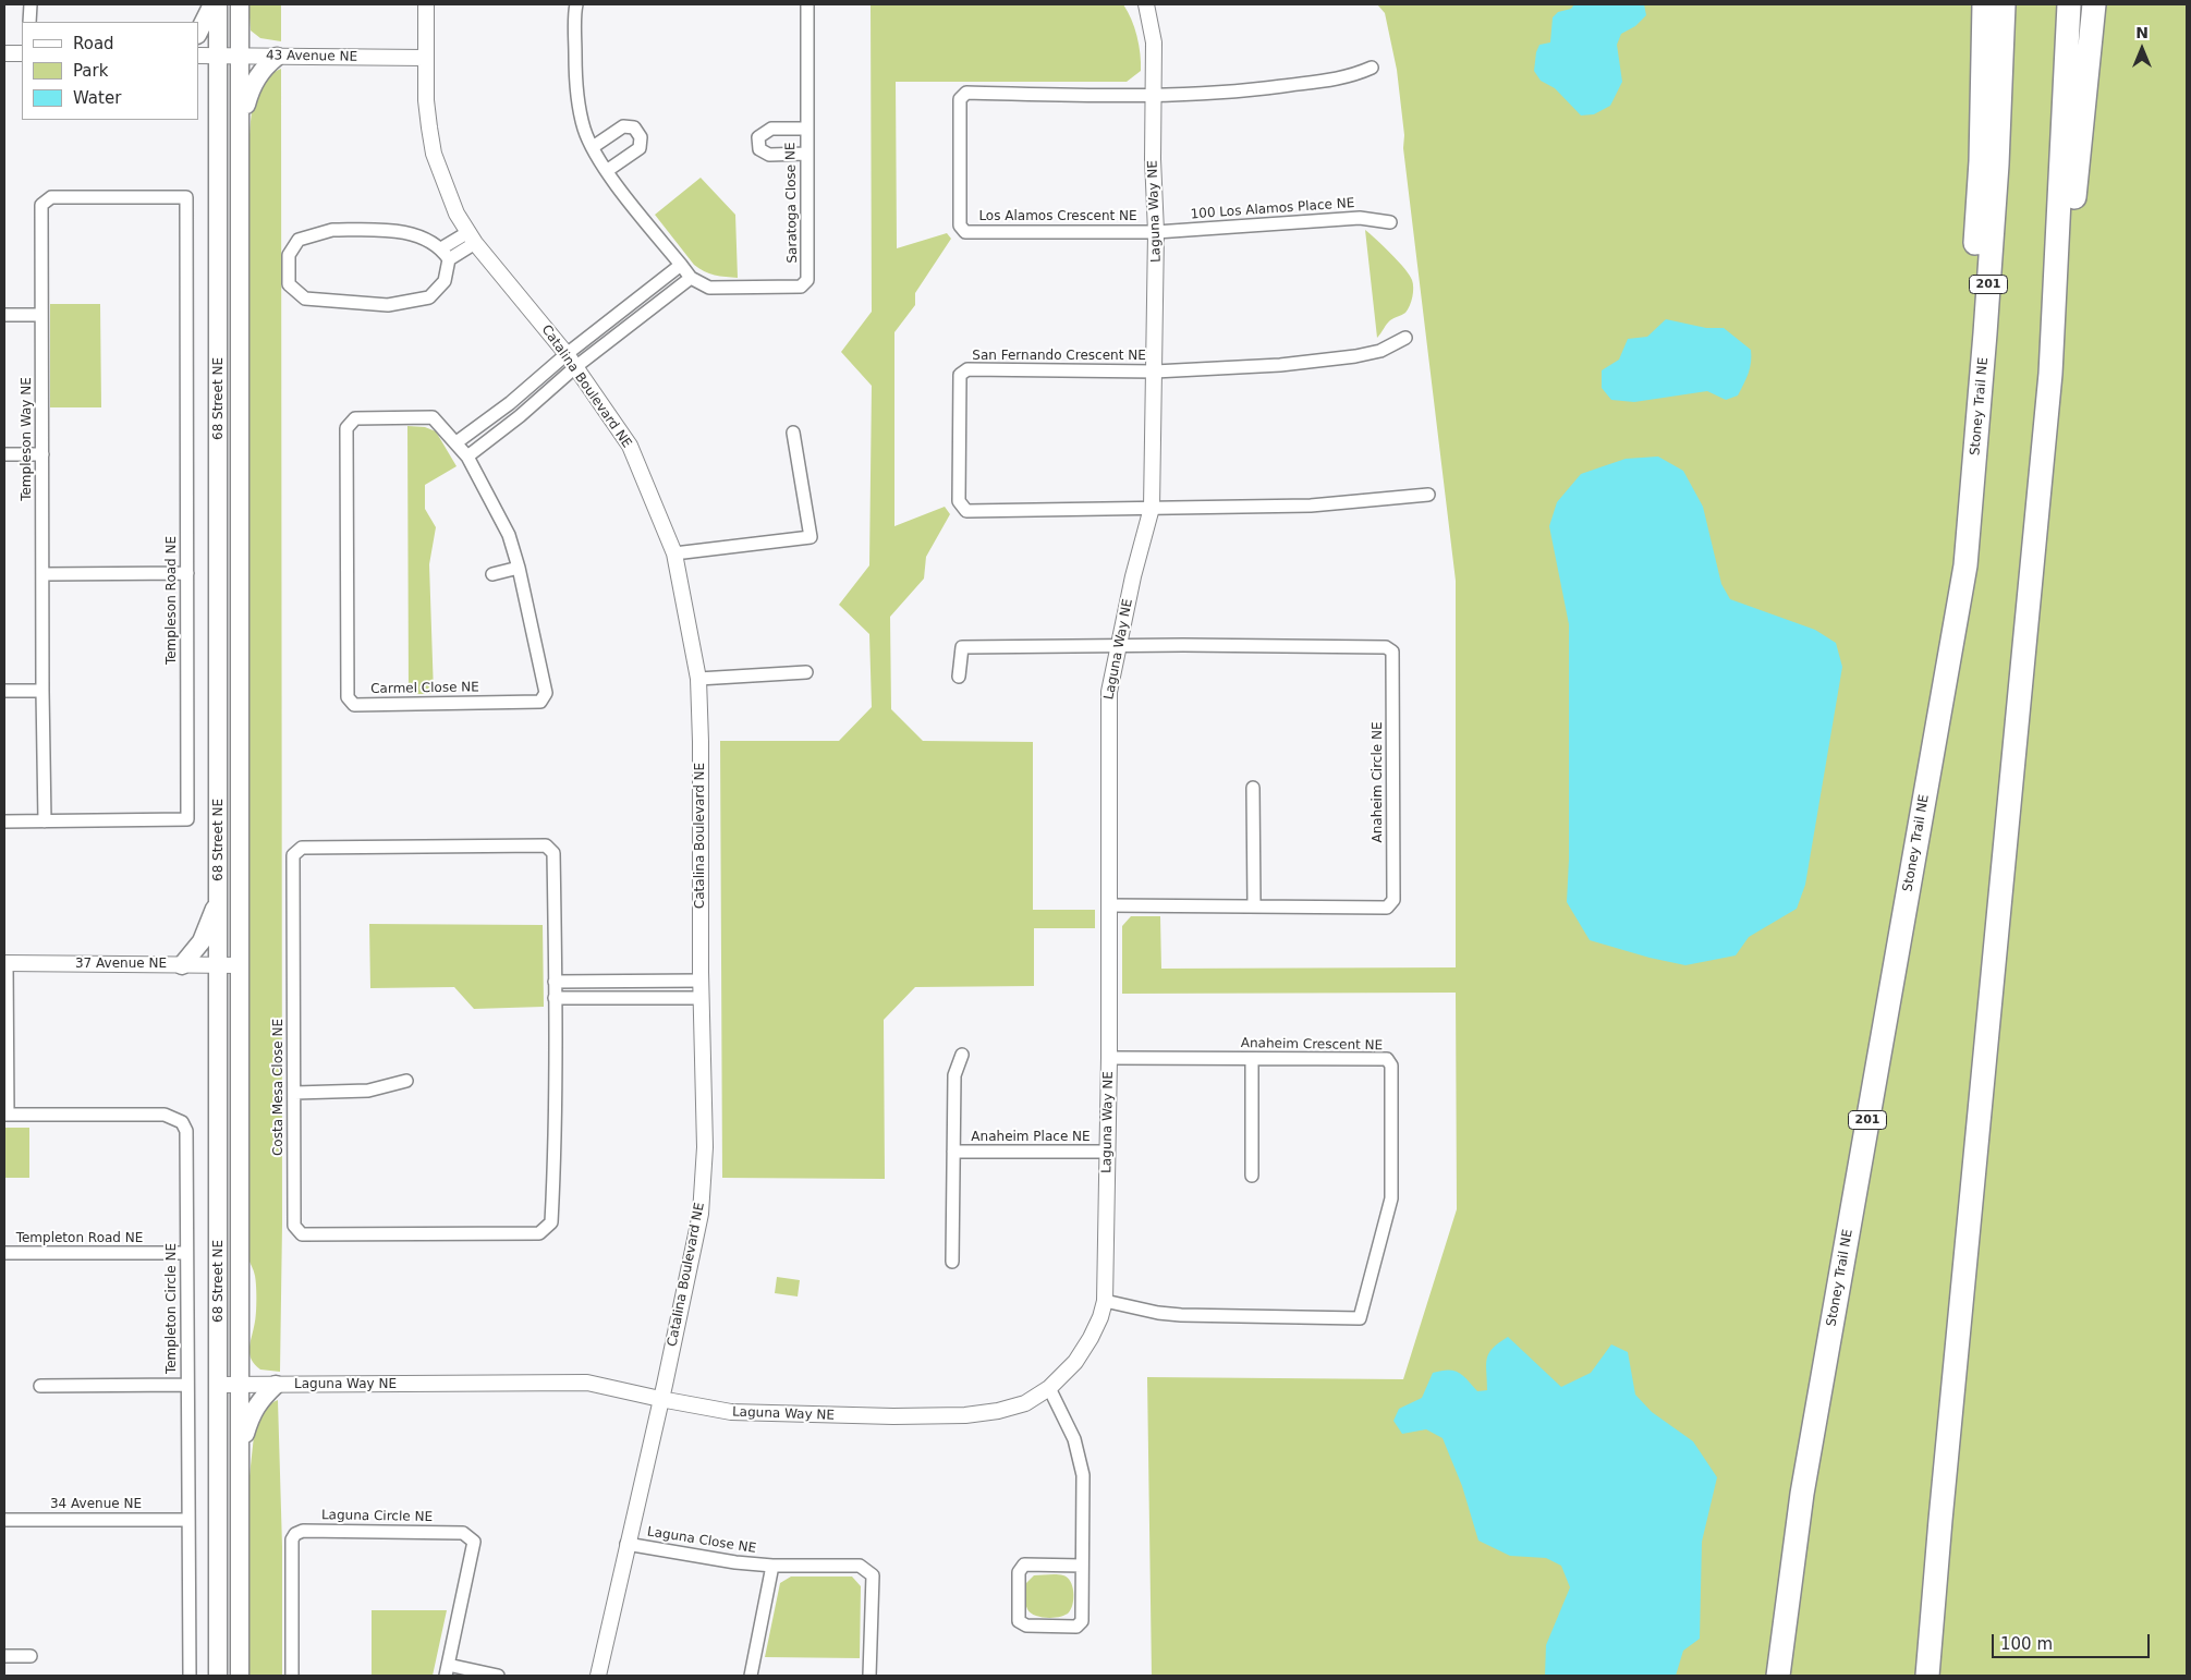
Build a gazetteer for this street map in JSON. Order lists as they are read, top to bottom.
{
  "streets": {
    "highway": ["201", "Stoney Trail NE"],
    "main road": ["68 Street NE"],
    "street": [
      "43 Avenue NE",
      "Saratoga Close NE",
      "100 Los Alamos Place NE",
      "Laguna Way NE",
      "Los Alamos Crescent NE",
      "San Fernando Crescent NE",
      "Catalina Boulevard NE",
      "Templeson Way NE",
      "Templeson Road NE",
      "Carmel Close NE",
      "Anaheim Circle NE",
      "37 Avenue NE",
      "Anaheim Crescent NE",
      "Costa Mesa Close NE",
      "Anaheim Place NE",
      "Templeton Road NE",
      "Templeton Circle NE",
      "34 Avenue NE",
      "Laguna Circle NE",
      "Laguna Close NE"
    ]
  },
  "crossings": [
    ["43 Avenue NE", "Catalina Boulevard NE"],
    ["43 Avenue NE", "68 Street NE"],
    ["100 Los Alamos Place NE", "Laguna Way NE"],
    ["100 Los Alamos Place NE", "Los Alamos Crescent NE"],
    ["Laguna Way NE", "Los Alamos Crescent NE"],
    ["Laguna Way NE", "San Fernando Crescent NE"],
    ["Laguna Way NE", "Catalina Boulevard NE"],
    ["Laguna Way NE", "68 Street NE"],
    ["Laguna Way NE", "Anaheim Circle NE"],
    ["Laguna Way NE", "Anaheim Crescent NE"],
    ["Laguna Way NE", "Anaheim Place NE"],
    ["Catalina Boulevard NE", "Laguna Close NE"],
    ["68 Street NE", "37 Avenue NE"],
    ["Templeson Way NE", "Templeson Road NE"],
    ["Templeton Road NE", "Templeton Circle NE"],
    ["Templeton Circle NE", "34 Avenue NE"]
  ],
  "legend": ["Road", "Park", "Water"],
  "scale_bar": "100 m",
  "north": "top"
}
